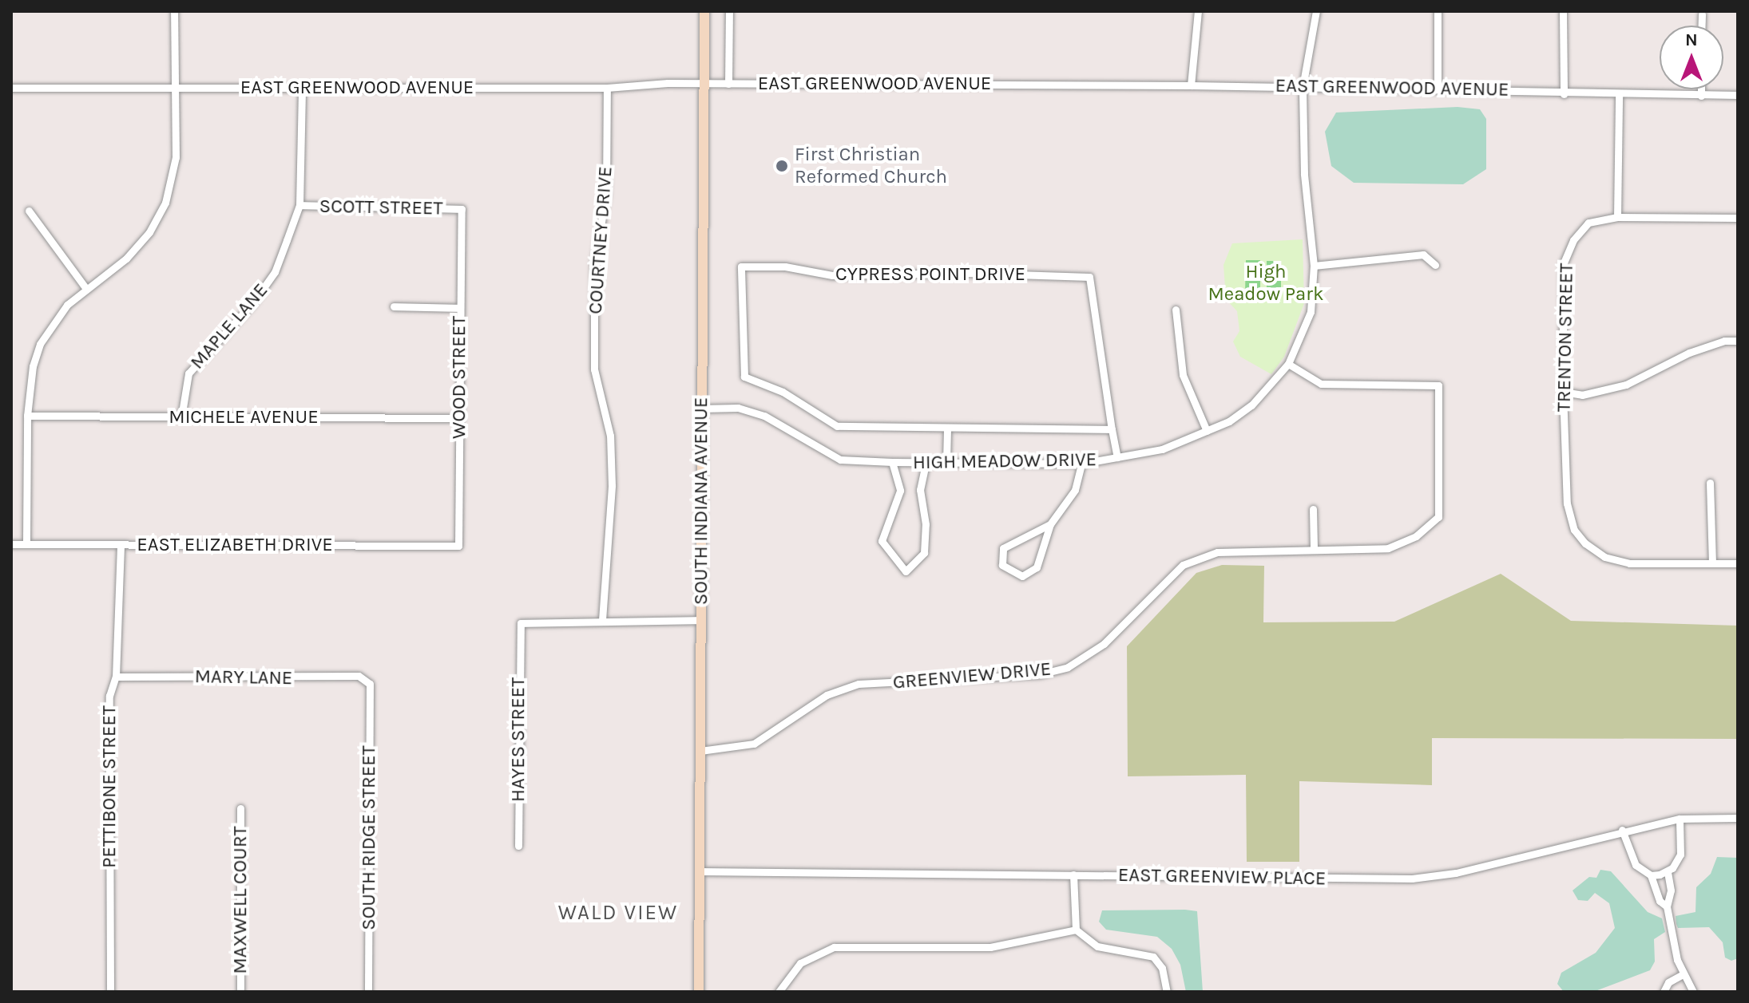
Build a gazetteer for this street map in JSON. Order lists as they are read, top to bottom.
{
  "streets": {
    "main road": ["SOUTH INDIANA AVENUE"],
    "street": [
      "EAST GREENWOOD AVENUE",
      "SCOTT STREET",
      "COURTNEY DRIVE",
      "CYPRESS POINT DRIVE",
      "MAPLE LANE",
      "TRENTON STREET",
      "WOOD STREET",
      "MICHELE AVENUE",
      "HIGH MEADOW DRIVE",
      "EAST ELIZABETH DRIVE",
      "GREENVIEW DRIVE",
      "MARY LANE",
      "HAYES STREET",
      "PETTIBONE STREET",
      "SOUTH RIDGE STREET",
      "EAST GREENVIEW PLACE",
      "MAXWELL COURT"
    ]
  },
  "crossings": [
    ["EAST GREENWOOD AVENUE", "COURTNEY DRIVE"],
    ["EAST GREENWOOD AVENUE", "MAPLE LANE"],
    ["EAST GREENWOOD AVENUE", "HIGH MEADOW DRIVE"],
    ["EAST GREENWOOD AVENUE", "SOUTH INDIANA AVENUE"],
    ["SCOTT STREET", "MAPLE LANE"],
    ["SCOTT STREET", "WOOD STREET"],
    ["COURTNEY DRIVE", "HAYES STREET"],
    ["MAPLE LANE", "MICHELE AVENUE"],
    ["WOOD STREET", "MICHELE AVENUE"],
    ["WOOD STREET", "EAST ELIZABETH DRIVE"],
    ["HIGH MEADOW DRIVE", "SOUTH INDIANA AVENUE"],
    ["HIGH MEADOW DRIVE", "GREENVIEW DRIVE"],
    ["SOUTH INDIANA AVENUE", "GREENVIEW DRIVE"],
    ["SOUTH INDIANA AVENUE", "EAST GREENVIEW PLACE"],
    ["EAST ELIZABETH DRIVE", "PETTIBONE STREET"],
    ["MARY LANE", "PETTIBONE STREET"],
    ["MARY LANE", "SOUTH RIDGE STREET"]
  ],
  "districts": ["WALD VIEW"],
  "parks": ["High Meadow Park"],
  "places": ["First Christian Reformed Church"],
  "north": "top"
}
